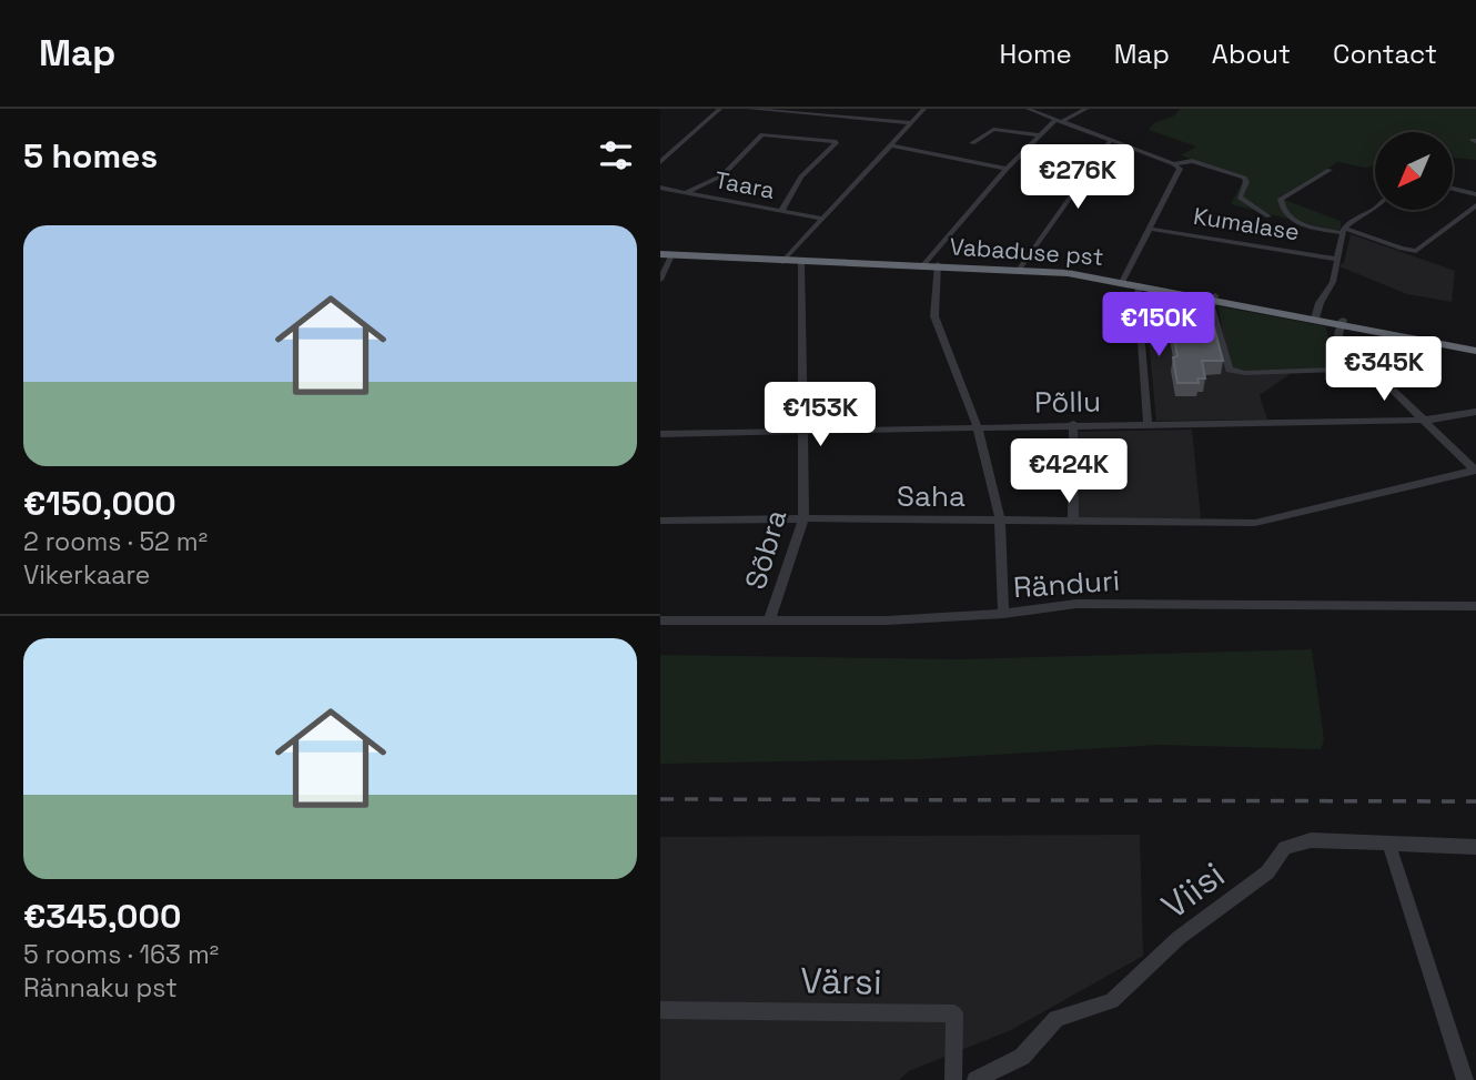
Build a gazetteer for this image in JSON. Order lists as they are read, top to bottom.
{
  "streets": {
    "highway": ["Vabaduse pst"],
    "street": [
      "Taara",
      "Kumalase",
      "Põllu",
      "Saha",
      "Sõbra",
      "Ränduri",
      "Viisi",
      "Värsi"
    ]
  },
  "crossings": [
    ["Vabaduse pst", "Sõbra"],
    ["Põllu", "Sõbra"],
    ["Saha", "Sõbra"],
    ["Sõbra", "Ränduri"]
  ],
  "north": "bottom left",
  "page": {
    "header": "Map",
    "nav": [
      "Home",
      "Map",
      "About",
      "Contact"
    ],
    "heading": "5 homes",
    "price": [
      "€276K",
      "€150K",
      "€345K",
      "€153K",
      "€424K"
    ],
    "list": [
      {
        "name": "€150,000",
        "note": "2 rooms · 52 m² · Vikerkaare"
      },
      {
        "name": "€345,000",
        "note": "5 rooms · 163 m² · Rännaku pst"
      }
    ]
  }
}
